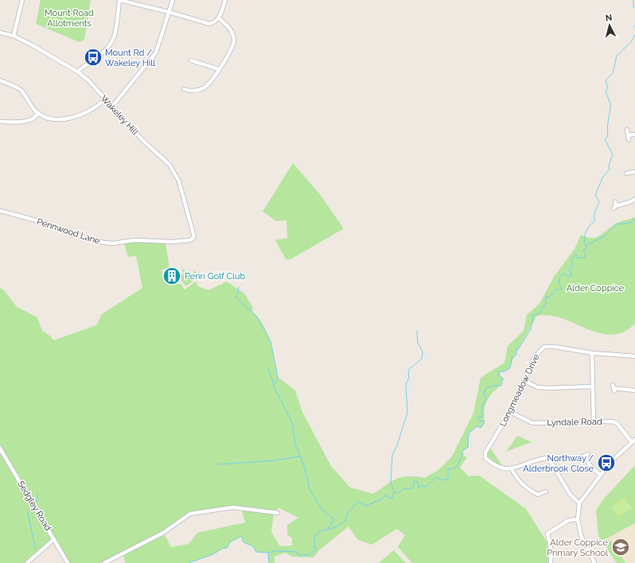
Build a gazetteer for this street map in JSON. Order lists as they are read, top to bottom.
{
  "streets": {
    "street": [
      "Wakeley Hill",
      "Pennwood Lane",
      "Longmeadow Drive",
      "Lyndale Road",
      "Sedgley Road"
    ]
  },
  "crossings": [
    ["Wakeley Hill", "Pennwood Lane"],
    ["Longmeadow Drive", "Lyndale Road"]
  ],
  "parks": ["Mount Road Allotments", "Alder Coppice"],
  "places": {
    "bus stop": ["Mount Rd / Wakeley Hill", "Northway / Alderbrook Close"],
    "building": ["Penn Golf Club"],
    "school or university": ["Alder Coppice Primary School"]
  },
  "north": "top"
}
